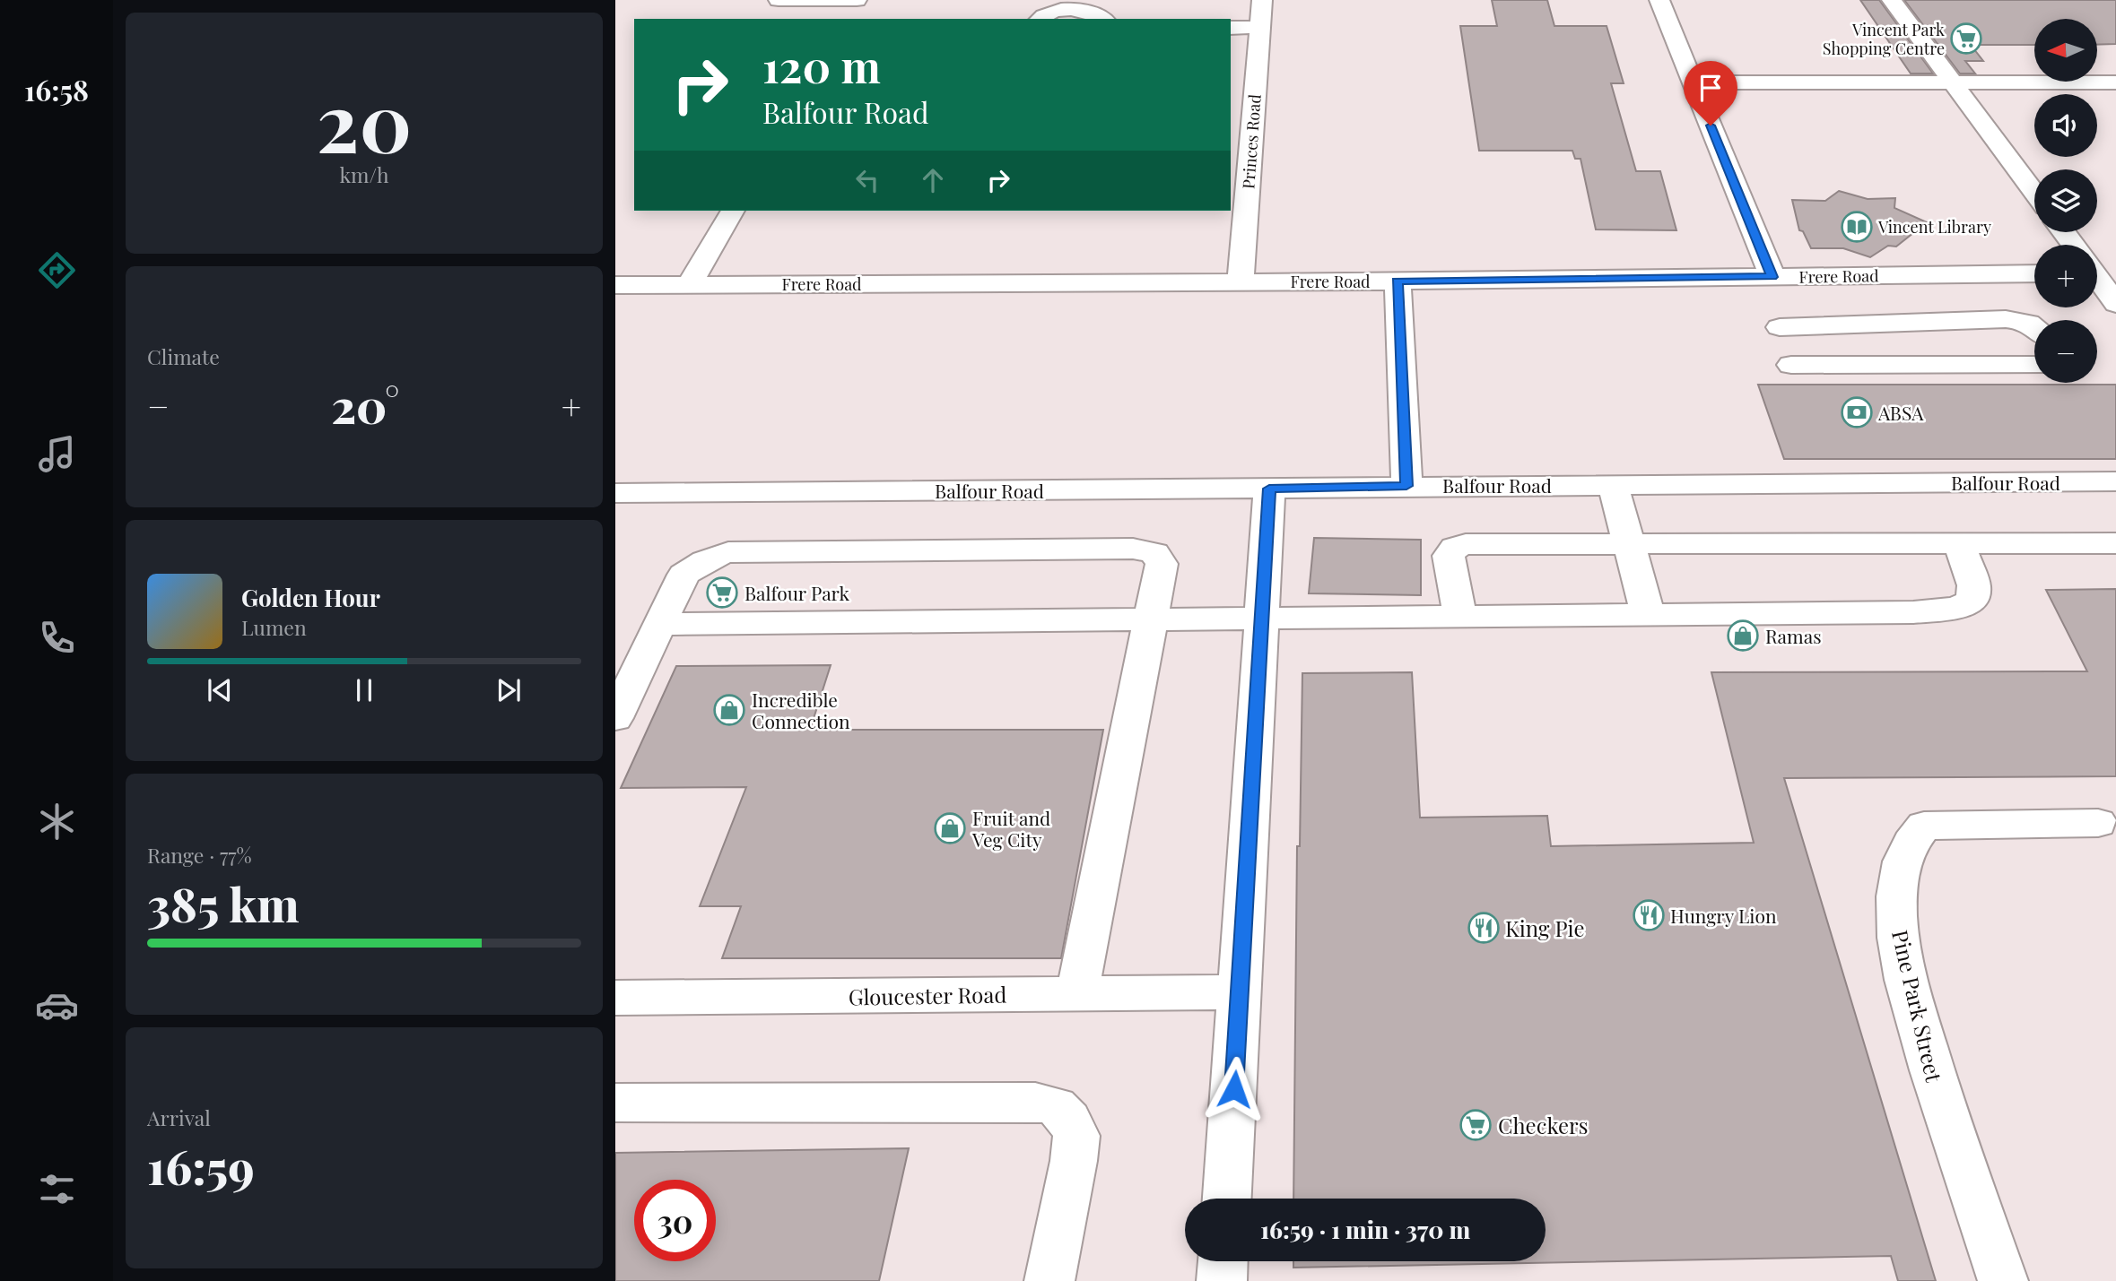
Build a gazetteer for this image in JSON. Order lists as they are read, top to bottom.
{
  "streets": {
    "street": [
      "Princes Road",
      "Frere Road",
      "Balfour Road",
      "Gloucester Road",
      "Pine Park Street"
    ]
  },
  "crossings": [
    ["Princes Road", "Frere Road"]
  ],
  "places": {
    "supermarket": ["Vincent Park Shopping Centre", "Balfour Park", "Checkers"],
    "library": ["Vincent Library"],
    "bank": ["ABSA"],
    "shop": ["Ramas", "Incredible Connection", "Fruit and Veg City"],
    "restaurant": ["Hungry Lion", "King Pie"]
  },
  "north": "left",
  "page": {
    "tabs": "16:58",
    "tile": [
      ["20", "km/h"],
      "Climate",
      ["Range · 77%", "385 km"],
      ["Arrival", "16:59"]
    ],
    "map_buttons": ["+", "−"],
    "turn": ["120 m", "Balfour Road"],
    "heat": ["−", "20°", "+"],
    "song": ["Golden Hour", "Lumen"],
    "limit": "30",
    "trip": "16:59 · 1 min · 370 m"
  }
}
